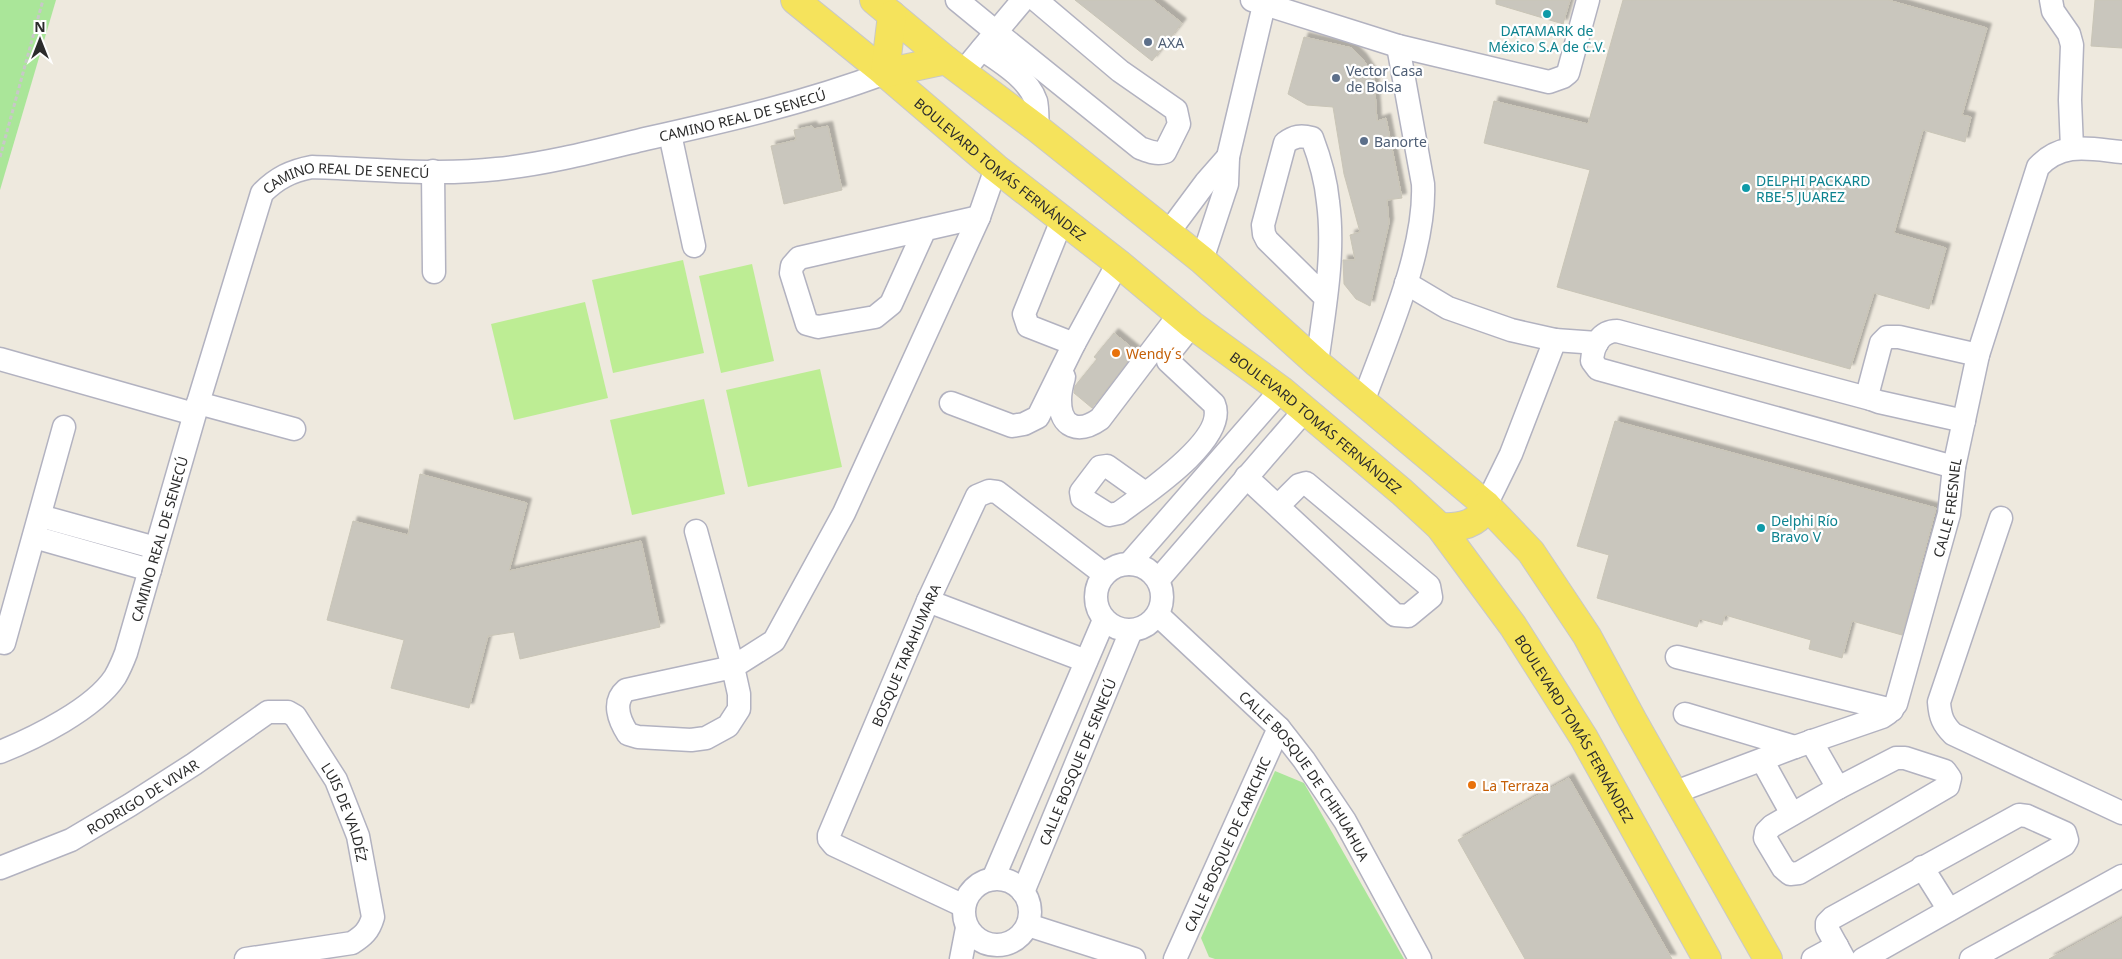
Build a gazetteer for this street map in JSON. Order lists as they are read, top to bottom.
{
  "streets": {
    "main road": ["BOULEVARD TOMÁS FERNÁNDEZ"],
    "street": [
      "CAMINO REAL DE SENECÚ",
      "CALLE FRESNEL",
      "BOSQUE TARAHUMARA",
      "CALLE BOSQUE DE SENECÚ",
      "CALLE BOSQUE DE CHIHUAHUA",
      "RODRIGO DE VIVAR",
      "LUIS DE VALDÉZ",
      "CALLE BOSQUE DE CARICHIC"
    ]
  },
  "crossings": [
    ["CAMINO REAL DE SENECÚ", "BOULEVARD TOMÁS FERNÁNDEZ"],
    ["BOSQUE TARAHUMARA", "CALLE BOSQUE DE SENECÚ"],
    ["BOSQUE TARAHUMARA", "CALLE BOSQUE DE CHIHUAHUA"],
    ["CALLE BOSQUE DE SENECÚ", "CALLE BOSQUE DE CHIHUAHUA"],
    ["CALLE BOSQUE DE CHIHUAHUA", "CALLE BOSQUE DE CARICHIC"],
    ["RODRIGO DE VIVAR", "LUIS DE VALDÉZ"]
  ],
  "places": [
    "DATAMARK de México S.A de C.V.",
    "AXA",
    "Vector Casa de Bolsa",
    "Banorte",
    "DELPHI PACKARD RBE-5 JUAREZ",
    "Wendy´s",
    "Delphi Río Bravo V",
    "La Terraza"
  ],
  "north": "top"
}
